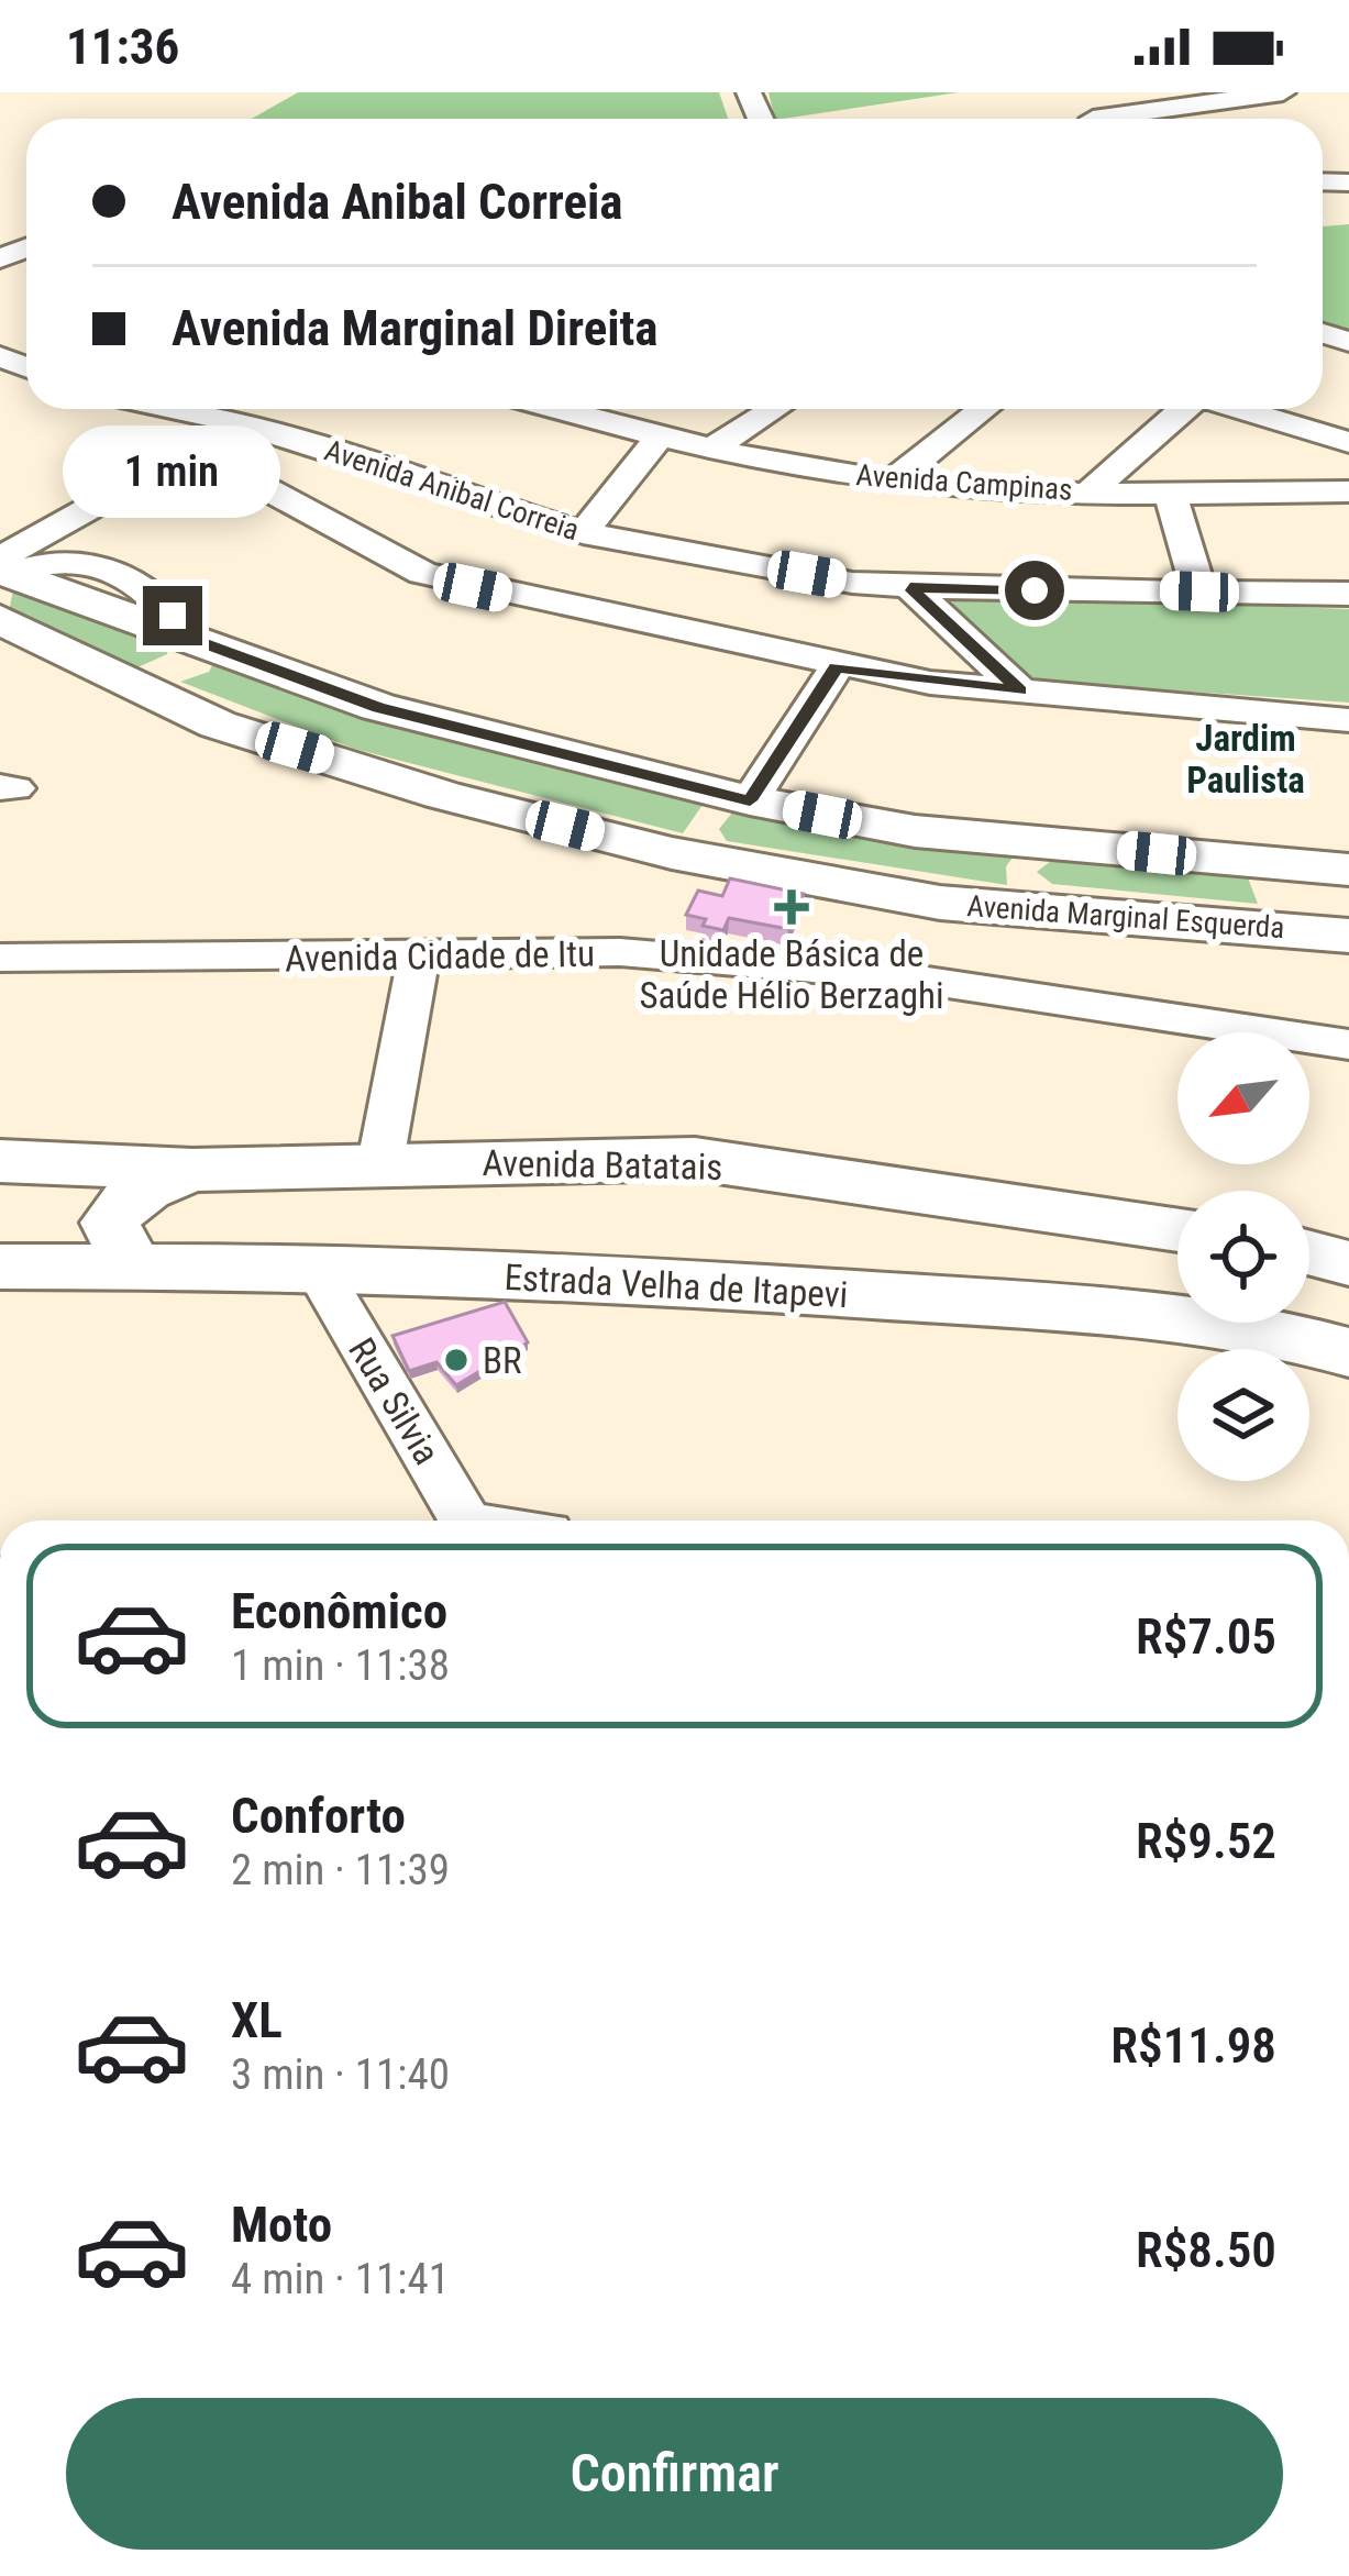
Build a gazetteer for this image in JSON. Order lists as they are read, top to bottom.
{
  "streets": {
    "main road": ["Avenida Marginal Esquerda", "Avenida Batatais", "Estrada Velha de Itapevi"],
    "street": [
      "Avenida Campinas",
      "Avenida Anibal Correia",
      "Avenida Cidade de Itu",
      "Rua Silvia"
    ]
  },
  "crossings": [
    ["Estrada Velha de Itapevi", "Rua Silvia"]
  ],
  "districts": ["Jardim Paulista"],
  "places": {
    "health": ["Unidade Básica de Saúde Hélio Berzaghi"],
    "other": ["BR"]
  },
  "north": "bottom left",
  "page": {
    "status": "11:36",
    "banner": ["Avenida Anibal Correia", "Avenida Marginal Direita"],
    "bubble": "1 min",
    "list": [
      {
        "name": "Econômico",
        "note": "1 min · 11:38",
        "value": "R$7.05"
      },
      {
        "name": "Conforto",
        "note": "2 min · 11:39",
        "value": "R$9.52"
      },
      {
        "name": "XL",
        "note": "3 min · 11:40",
        "value": "R$11.98"
      },
      {
        "name": "Moto",
        "note": "4 min · 11:41",
        "value": "R$8.50"
      }
    ],
    "buttons": "Confirmar"
  }
}
